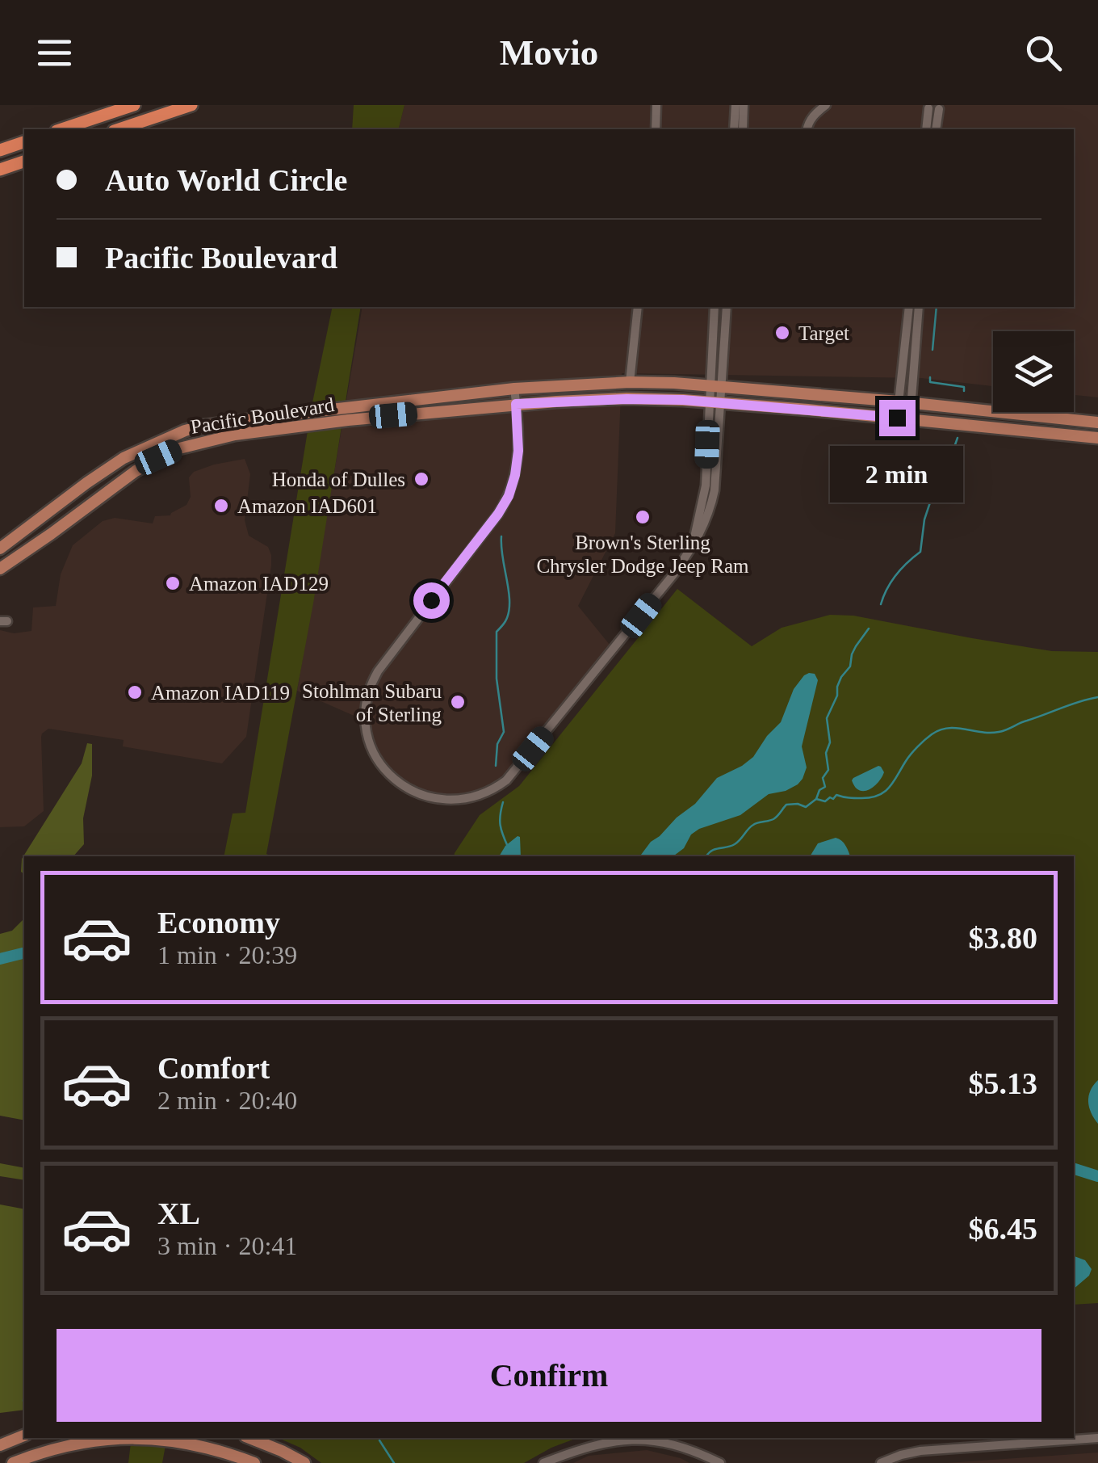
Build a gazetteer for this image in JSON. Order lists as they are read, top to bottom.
{
  "streets": {
    "main road": ["Pacific Boulevard"]
  },
  "places": [
    "Target",
    "Honda of Dulles",
    "Amazon IAD601",
    "Brown's Sterling Chrysler Dodge Jeep Ram",
    "Amazon IAD129",
    "Amazon IAD119",
    "Stohlman Subaru of Sterling"
  ],
  "page": {
    "header": "Movio",
    "banner": ["Auto World Circle", "Pacific Boulevard"],
    "bubble": "2 min",
    "list": [
      {
        "name": "Economy",
        "note": "1 min · 20:39",
        "value": "$3.80"
      },
      {
        "name": "Comfort",
        "note": "2 min · 20:40",
        "value": "$5.13"
      },
      {
        "name": "XL",
        "note": "3 min · 20:41",
        "value": "$6.45"
      }
    ],
    "buttons": "Confirm"
  }
}
